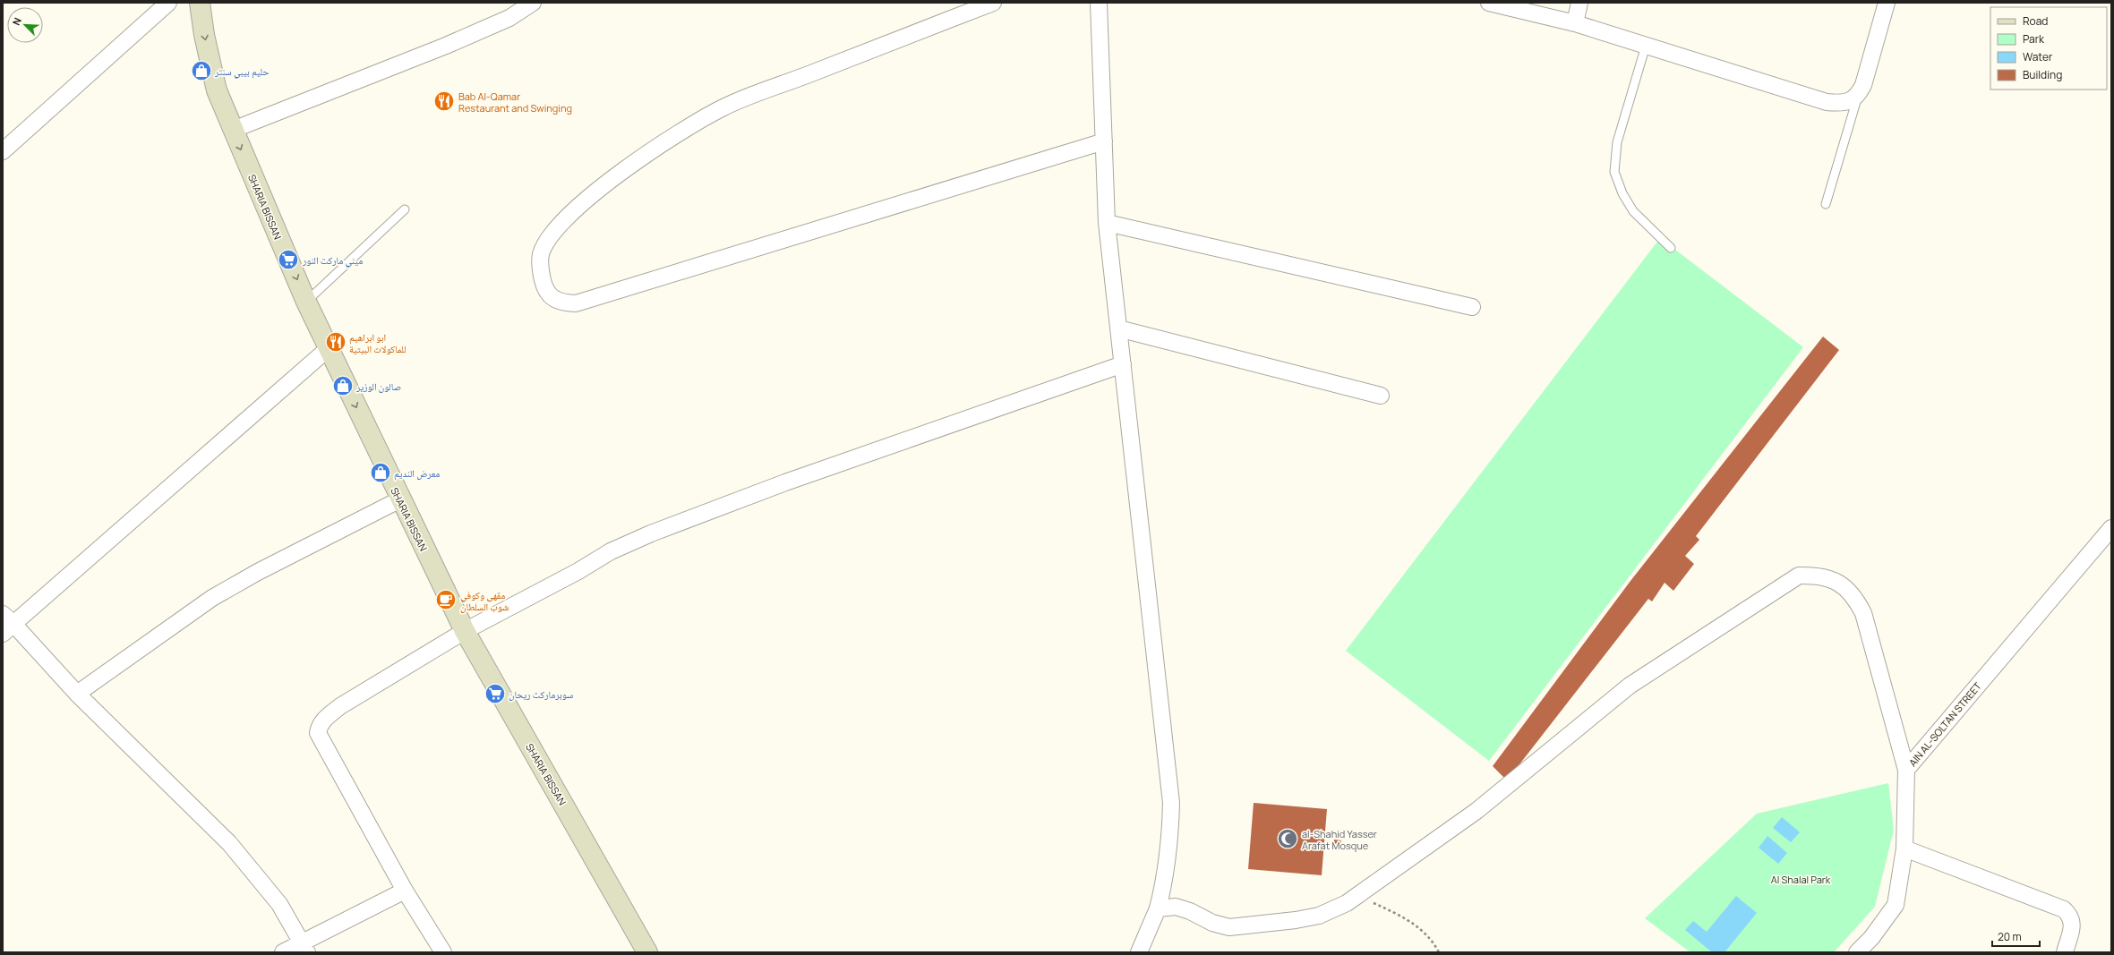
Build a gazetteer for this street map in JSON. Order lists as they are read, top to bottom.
{
  "streets": {
    "street": ["SHARIA BISSAN", "AIN AL-SOLTAN STREET"]
  },
  "one_way": ["SHARIA BISSAN"],
  "parks": ["Al Shalal Park"],
  "places": {
    "shop": ["حليم بيبي سنتر", "صالون الوزير", "معرض النديم"],
    "restaurant": ["Bab Al-Qamar Restaurant and Swinging", "ابو ابراهيم للماكولات البيتية"],
    "supermarket": ["ميني ماركت النور", "سوبرماركت ريحان"],
    "cafe": ["مقهى وكوفي شوب السلطان"],
    "mosque": ["al-Shahid Yasser Arafat Mosque"]
  },
  "legend": [
    "Road",
    "Park",
    "Water",
    "Building"
  ],
  "scale_bar": "20 m",
  "north": "top left"
}
